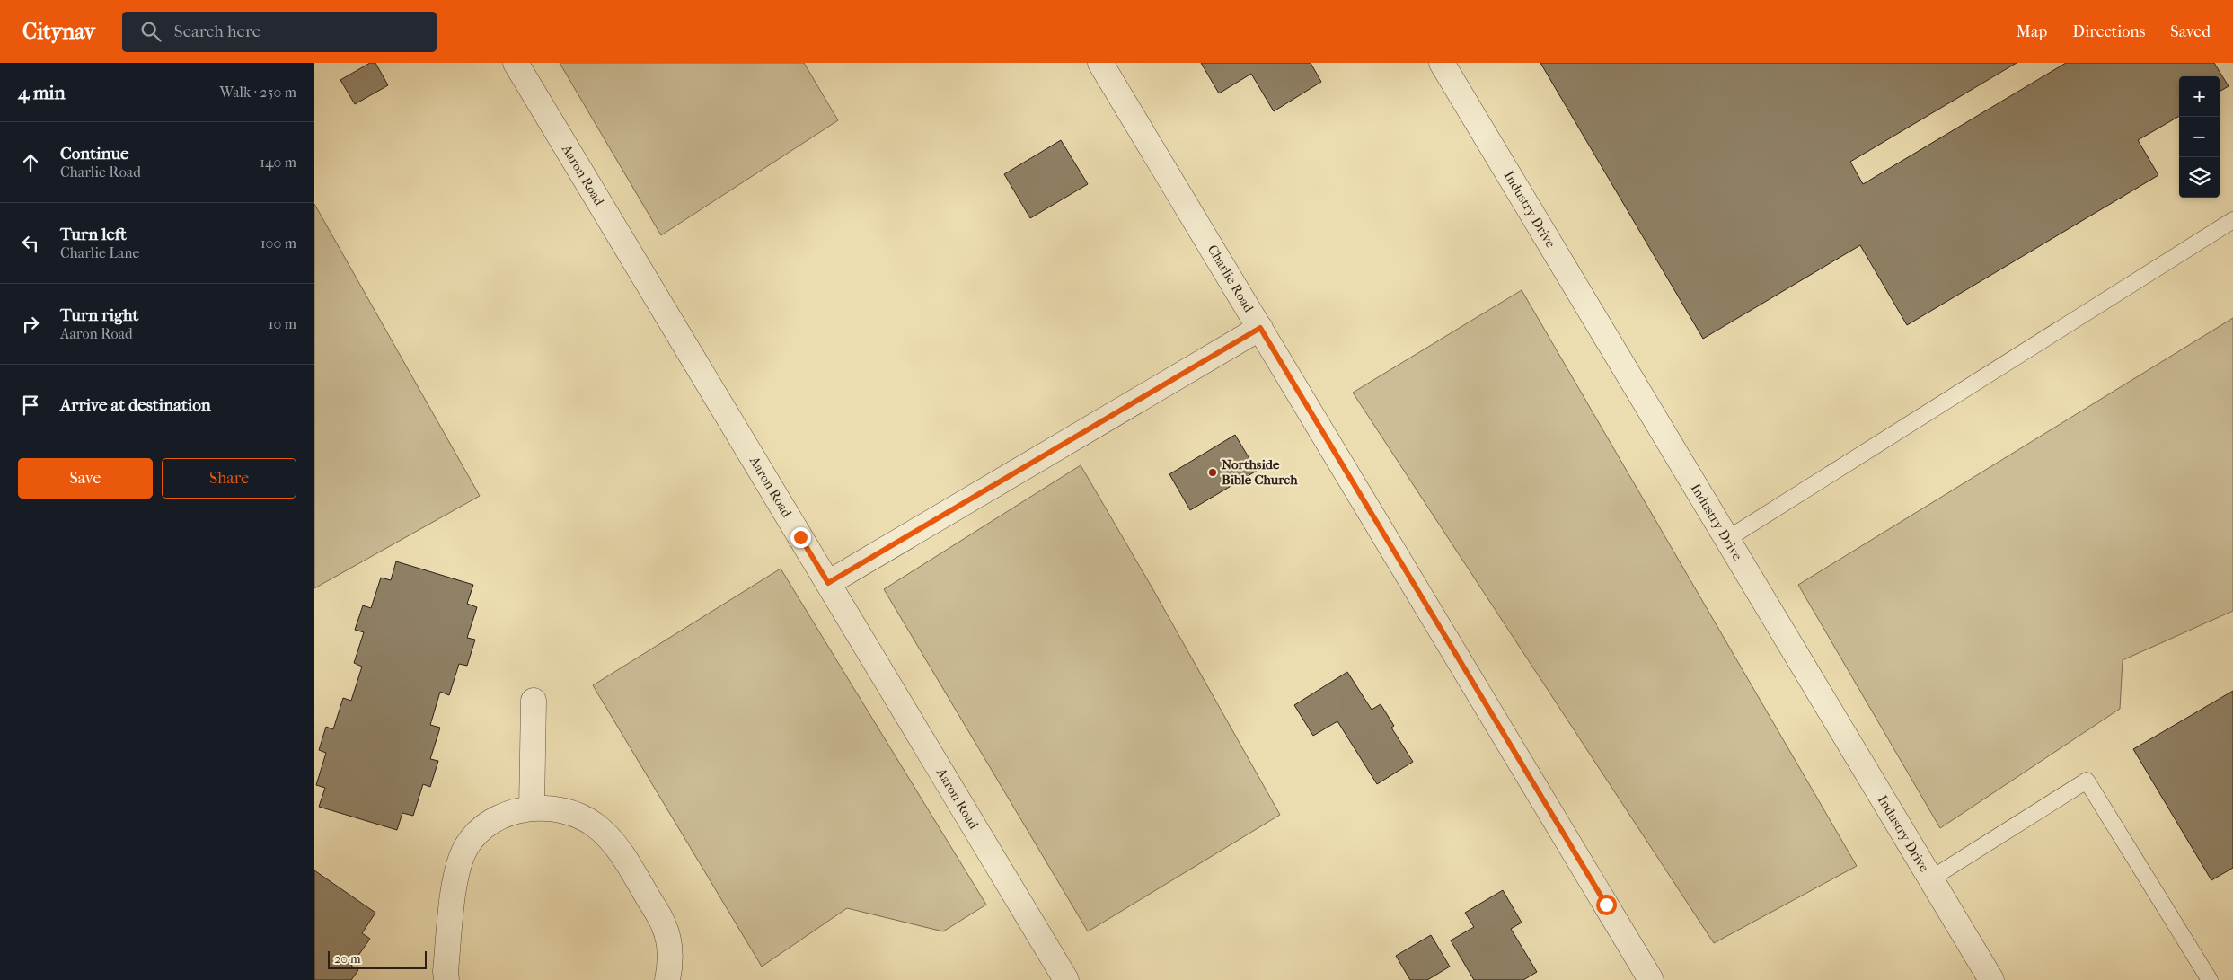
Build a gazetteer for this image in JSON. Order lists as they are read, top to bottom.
{
  "streets": {
    "street": ["Aaron Road", "Industry Drive", "Charlie Road"]
  },
  "places": ["Northside Bible Church"],
  "scale_bar": "20 m",
  "page": {
    "header": "Citynav",
    "search": "Search here",
    "nav": ["Map", "Directions", "Saved"],
    "heading": ["4 min", "Walk · 250 m"],
    "map_buttons": ["+", "−"],
    "list": [
      ["Continue", "Charlie Road", "140 m"],
      ["Turn left", "Charlie Lane", "100 m"],
      ["Turn right", "Aaron Road", "10 m"],
      "Arrive at destination"
    ],
    "buttons": ["Save", "Share"],
    "scale": "20 m"
  }
}
